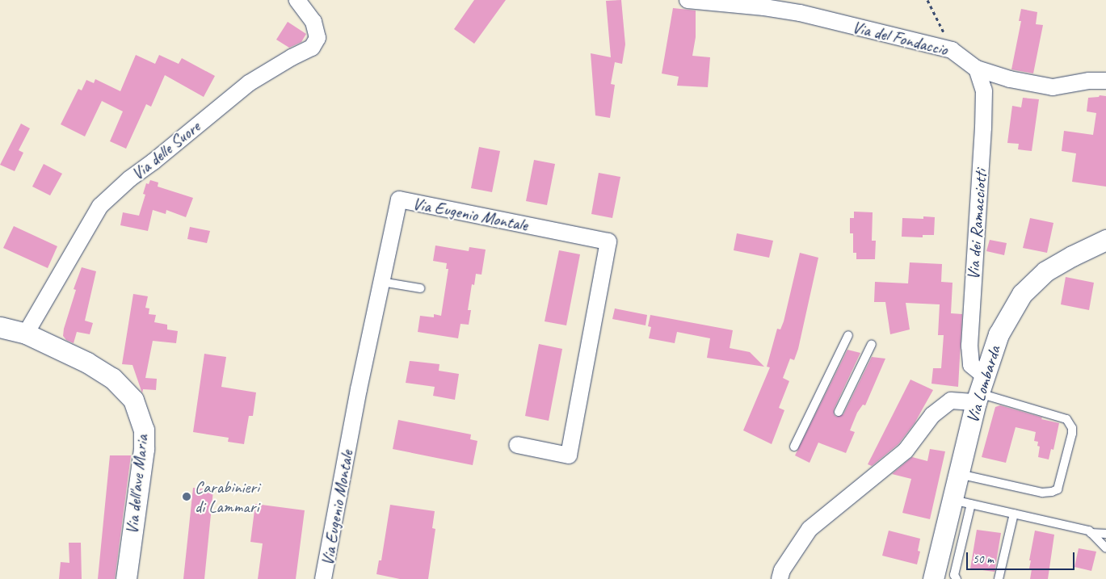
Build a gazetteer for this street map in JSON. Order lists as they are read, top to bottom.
{
  "streets": {
    "street": [
      "Via del Fondaccio",
      "Via delle Suore",
      "Via Eugenio Montale",
      "Via dei Ramacciotti",
      "Via Lombarda",
      "Via dell'ave Maria"
    ]
  },
  "crossings": [
    ["Via del Fondaccio", "Via dei Ramacciotti"],
    ["Via delle Suore", "Via dell'ave Maria"],
    ["Via dei Ramacciotti", "Via Lombarda"]
  ],
  "places": ["Carabinieri di Lammari"],
  "scale_bar": "50 m"
}
